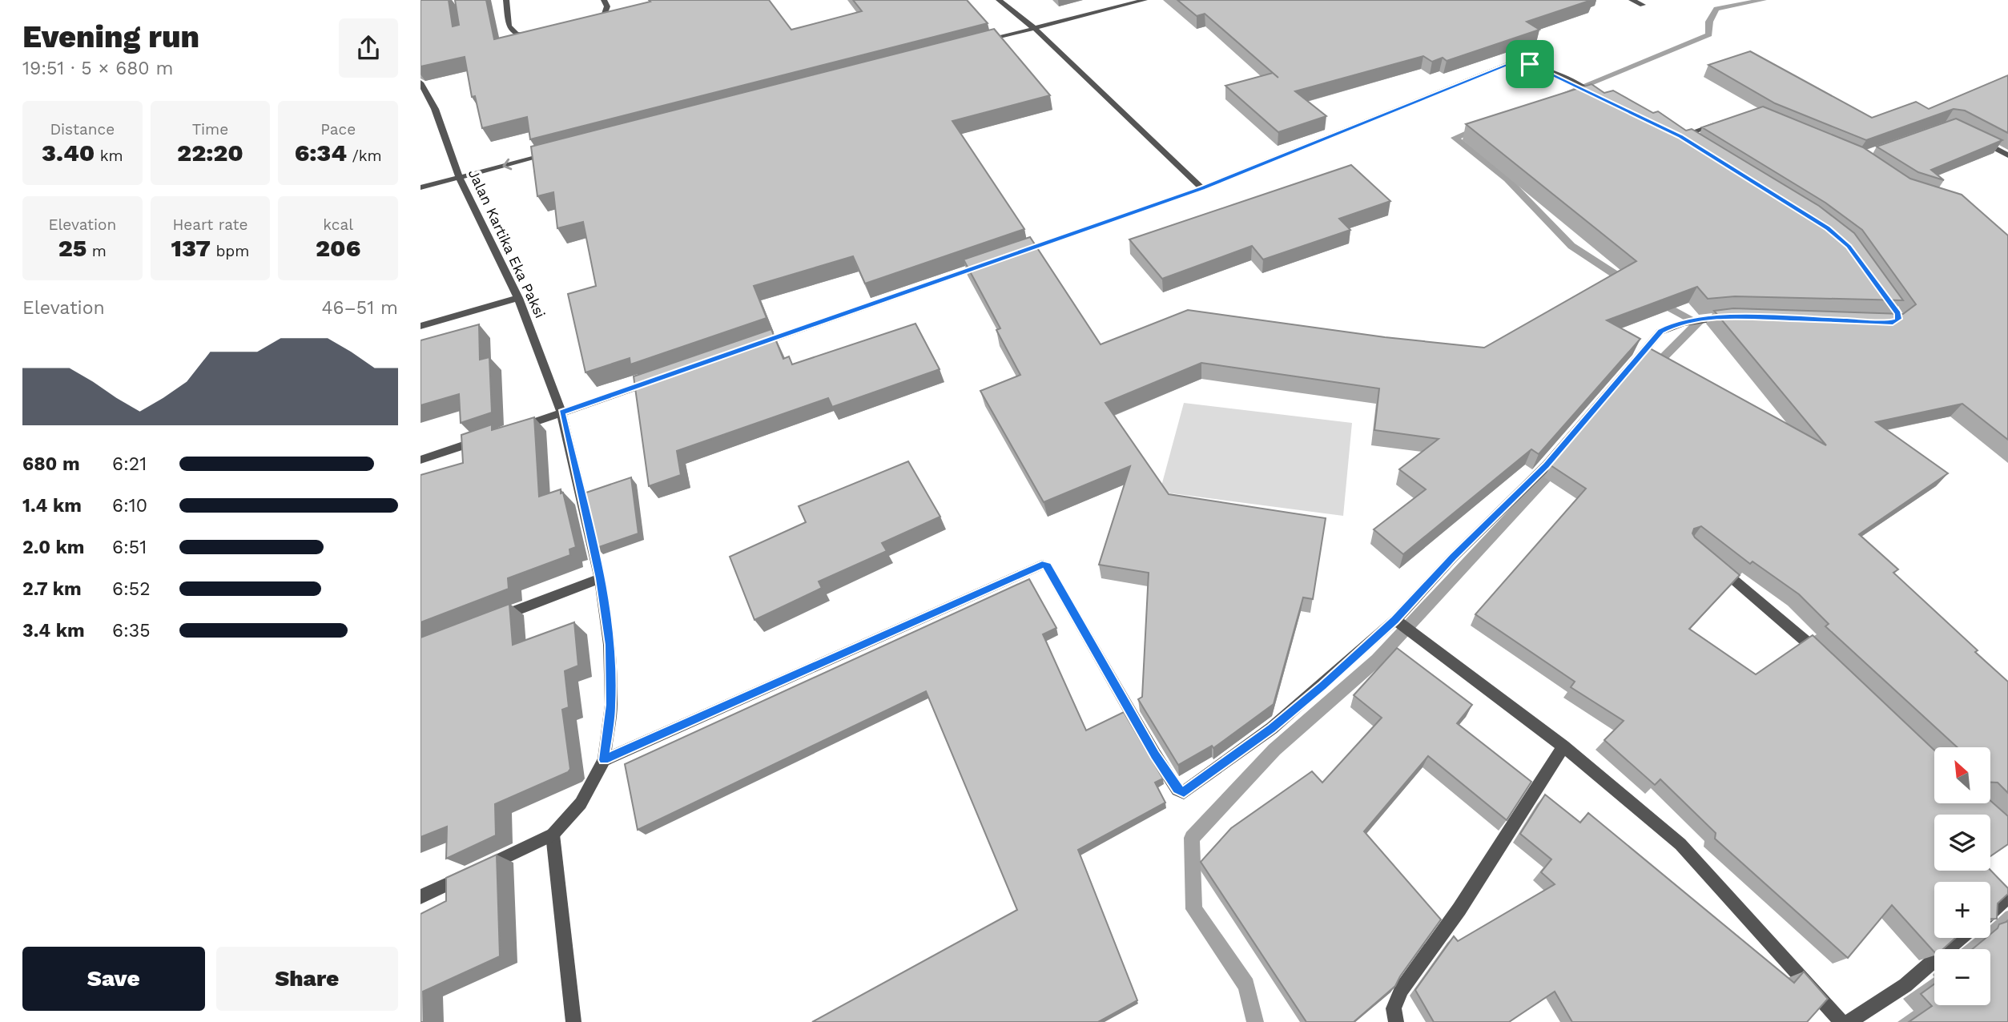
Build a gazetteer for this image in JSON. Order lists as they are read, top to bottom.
{
  "streets": {
    "street": ["Jalan Kartika Eka Paksi"]
  },
  "north": "top left",
  "page": {
    "heading": ["Evening run", "19:51 · 5 × 680 m"],
    "stats": [
      ["Distance", "3.40 km"],
      ["Time", "22:20"],
      ["Pace", "6:34 /km"],
      ["Elevation", "25 m"],
      ["Heart rate", "137 bpm"],
      ["kcal", "206"]
    ],
    "chart": ["Elevation", "46–51 m"],
    "list": [
      {
        "name": "680 m",
        "note": "6:21"
      },
      {
        "name": "1.4 km",
        "note": "6:10"
      },
      {
        "name": "2.0 km",
        "note": "6:51"
      },
      {
        "name": "2.7 km",
        "note": "6:52"
      },
      {
        "name": "3.4 km",
        "note": "6:35"
      }
    ],
    "map_buttons": ["+", "−"],
    "buttons": ["Save", "Share"]
  }
}
